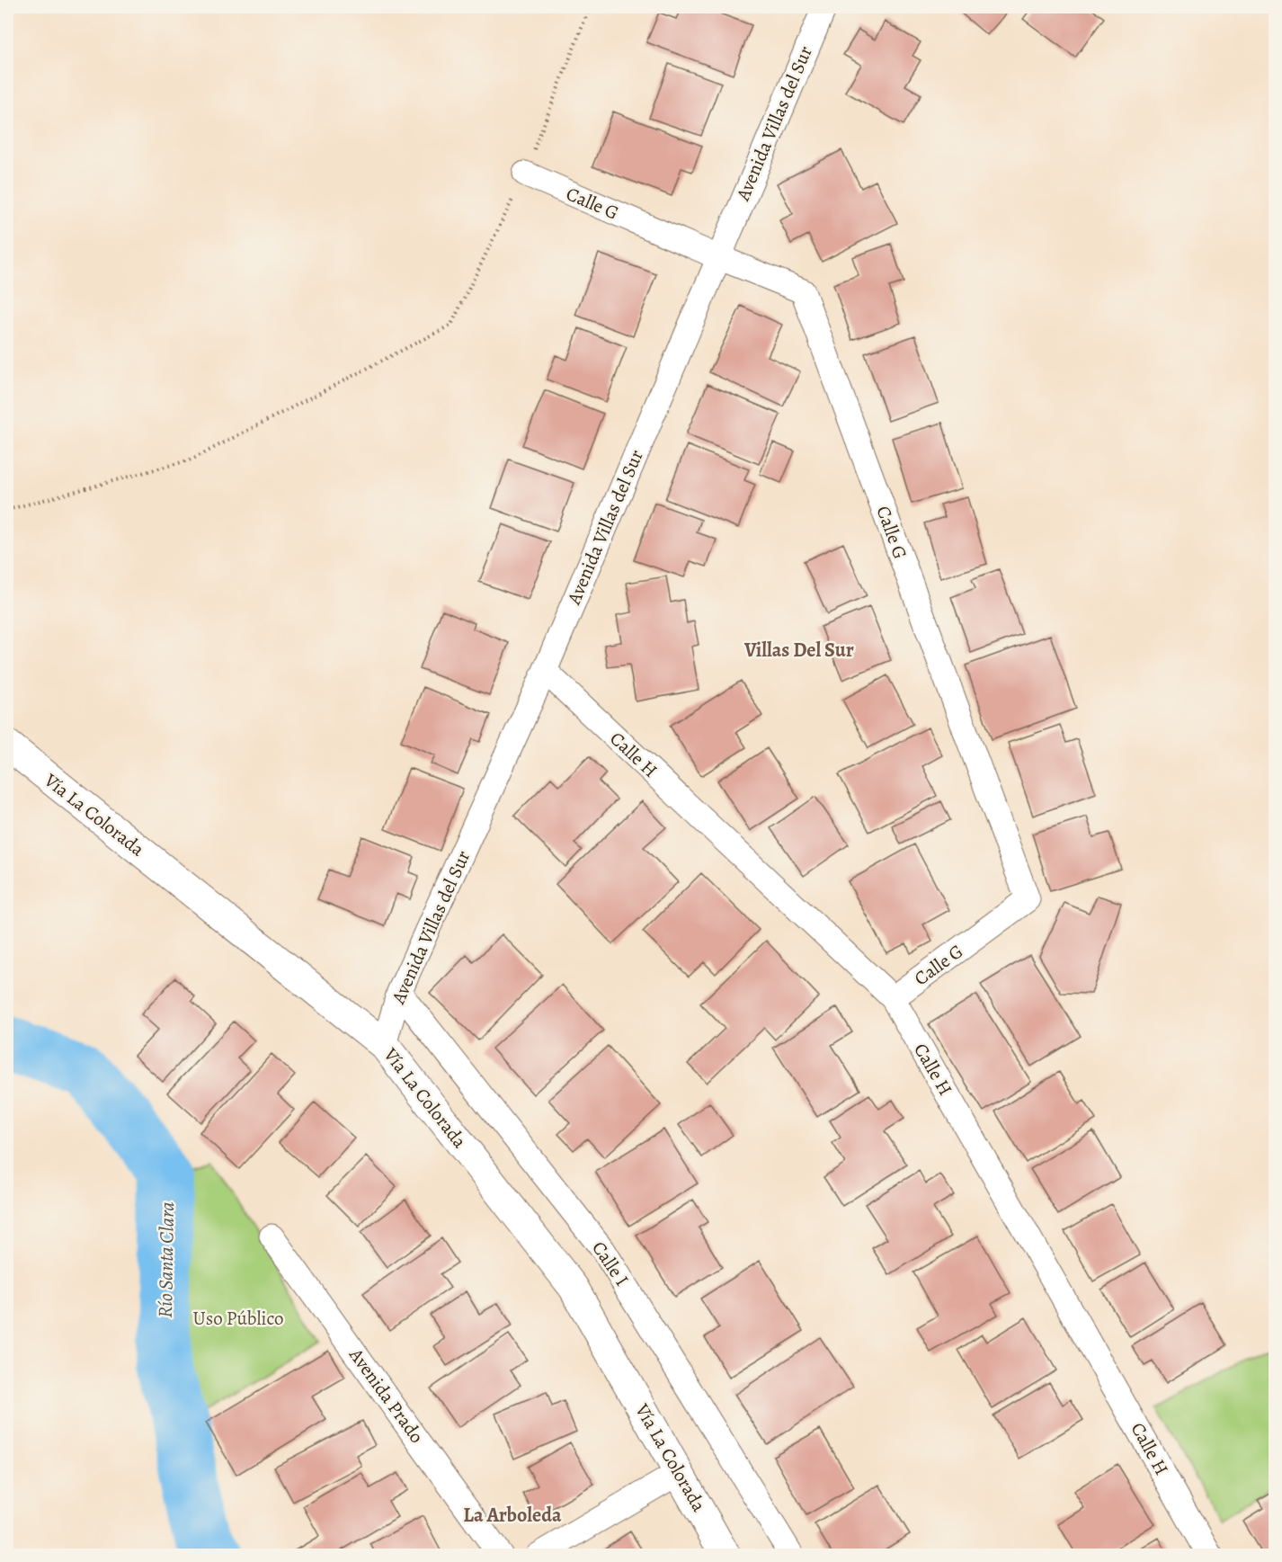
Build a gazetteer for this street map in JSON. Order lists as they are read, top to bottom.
{
  "streets": {
    "main road": ["Vía La Colorada"],
    "street": [
      "Avenida Villas del Sur",
      "Calle G",
      "Calle H",
      "Calle I",
      "Avenida Prado"
    ]
  },
  "crossings": [
    ["Avenida Villas del Sur", "Calle G"],
    ["Avenida Villas del Sur", "Calle H"],
    ["Avenida Villas del Sur", "Vía La Colorada"],
    ["Avenida Villas del Sur", "Calle I"],
    ["Calle G", "Calle H"]
  ],
  "districts": ["Villas Del Sur", "La Arboleda"],
  "water": ["Río Santa Clara"],
  "parks": ["Uso Público"]
}
